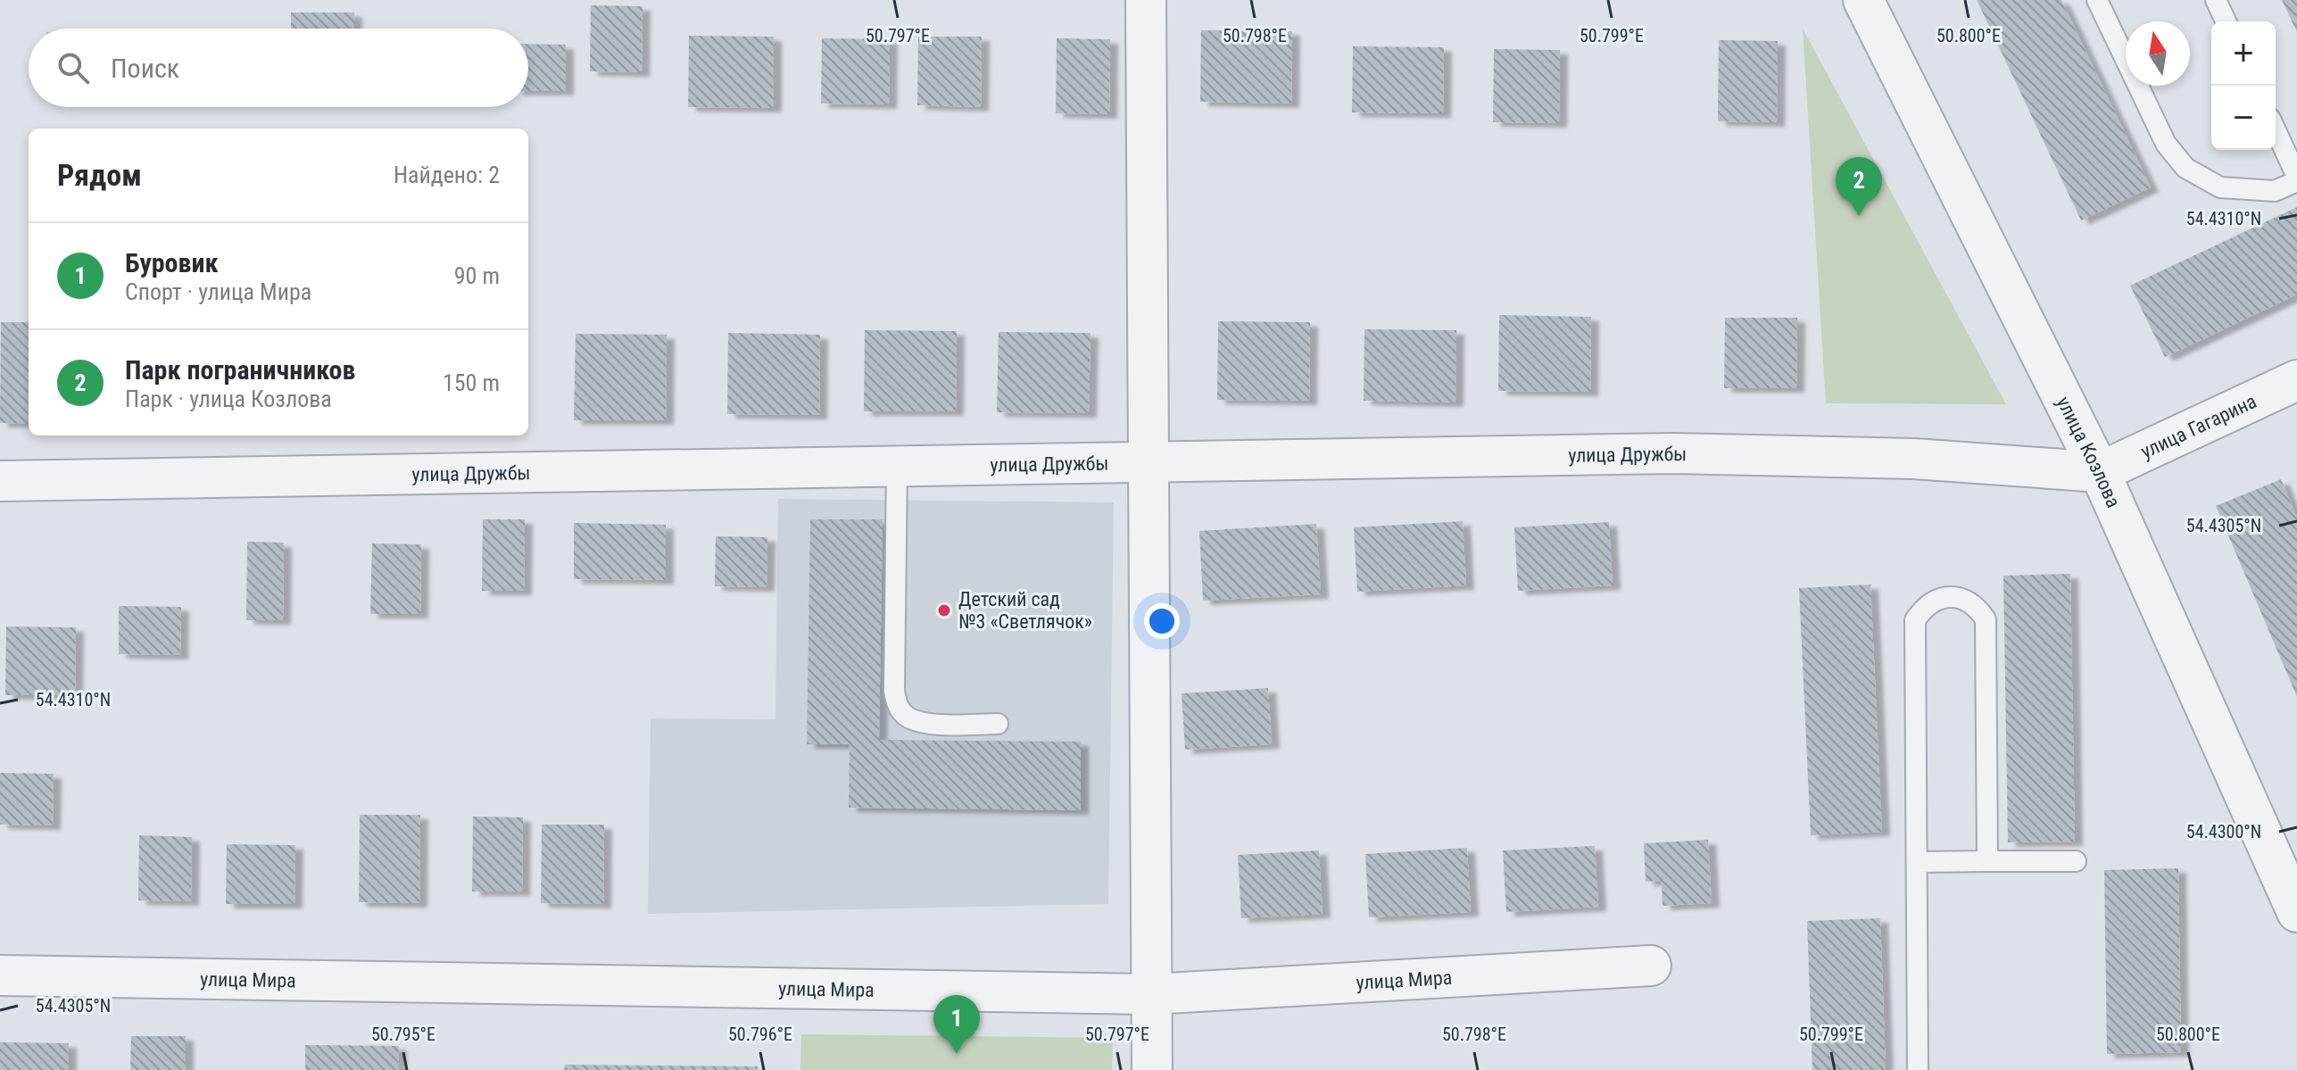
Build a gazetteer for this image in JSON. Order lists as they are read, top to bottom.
{
  "streets": {
    "street": [
      "улица Гагарина",
      "улица Козлова",
      "улица Дружбы",
      "улица Мира"
    ]
  },
  "crossings": [
    ["улица Гагарина", "улица Козлова"],
    ["улица Гагарина", "улица Дружбы"],
    ["улица Козлова", "улица Дружбы"]
  ],
  "places": ["Детский сад №3 «Светлячок»"],
  "north": "top",
  "page": {
    "map_buttons": ["+", "−"],
    "search": "Поиск",
    "heading": ["Рядом", "Найдено: 2"],
    "pins": ["2", "1"],
    "list": [
      {
        "mark": "1",
        "name": "Буровик",
        "note": "Спорт · улица Мира",
        "value": "90 m"
      },
      {
        "mark": "2",
        "name": "Парк пограничников",
        "note": "Парк · улица Козлова",
        "value": "150 m"
      }
    ]
  },
  "coordinates": [
    "50.797°E",
    "50.798°E",
    "50.799°E",
    "50.800°E",
    "54.4310°N",
    "54.4305°N",
    "54.4300°N",
    "50.795°E",
    "50.796°E"
  ]
}
